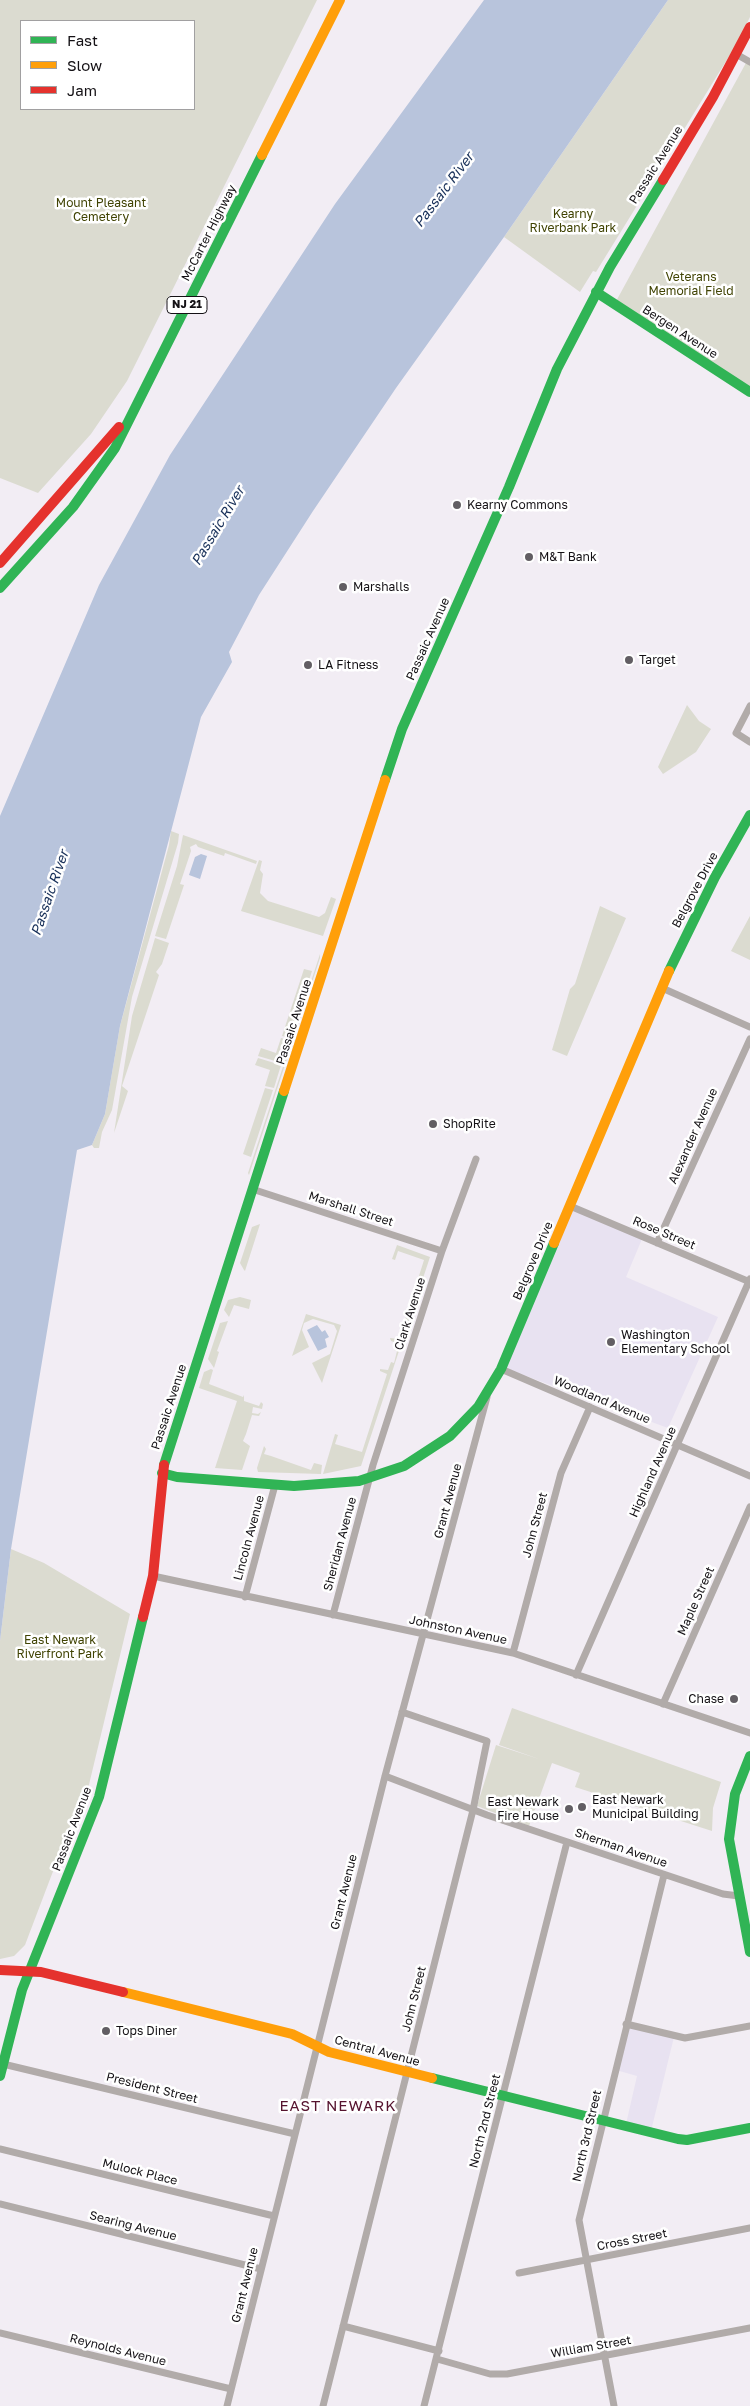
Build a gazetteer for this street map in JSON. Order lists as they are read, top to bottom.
{
  "streets": {
    "main road": [
      "Passaic Avenue",
      "McCarter Highway",
      "NJ 21",
      "Bergen Avenue",
      "Belgrove Drive",
      "Central Avenue"
    ],
    "street": [
      "Alexander Avenue",
      "Marshall Street",
      "Rose Street",
      "Clark Avenue",
      "Woodland Avenue",
      "Highland Avenue",
      "Grant Avenue",
      "John Street",
      "Lincoln Avenue",
      "Sheridan Avenue",
      "Maple Street",
      "Johnston Avenue",
      "Sherman Avenue",
      "President Street",
      "North 2nd Street",
      "North 3rd Street",
      "Mulock Place",
      "Searing Avenue",
      "Cross Street",
      "William Street",
      "Reynolds Avenue"
    ]
  },
  "crossings": [
    ["Passaic Avenue", "Bergen Avenue"],
    ["Passaic Avenue", "Belgrove Drive"],
    ["Passaic Avenue", "Marshall Street"],
    ["Passaic Avenue", "Johnston Avenue"],
    ["Passaic Avenue", "Central Avenue"],
    ["Passaic Avenue", "President Street"],
    ["Belgrove Drive", "Rose Street"],
    ["Belgrove Drive", "Clark Avenue"],
    ["Belgrove Drive", "Woodland Avenue"],
    ["Belgrove Drive", "Grant Avenue"],
    ["Belgrove Drive", "Lincoln Avenue"],
    ["Belgrove Drive", "Sheridan Avenue"],
    ["Alexander Avenue", "Rose Street"],
    ["Marshall Street", "Clark Avenue"],
    ["Rose Street", "Highland Avenue"],
    ["Clark Avenue", "Sheridan Avenue"],
    ["Woodland Avenue", "Highland Avenue"],
    ["Woodland Avenue", "John Street"],
    ["Highland Avenue", "Johnston Avenue"],
    ["Grant Avenue", "John Street"],
    ["Grant Avenue", "Johnston Avenue"],
    ["Grant Avenue", "Sherman Avenue"],
    ["Grant Avenue", "Central Avenue"],
    ["Grant Avenue", "President Street"],
    ["Grant Avenue", "Mulock Place"],
    ["Grant Avenue", "Searing Avenue"],
    ["Grant Avenue", "Reynolds Avenue"],
    ["John Street", "Johnston Avenue"],
    ["John Street", "Sherman Avenue"],
    ["John Street", "Central Avenue"],
    ["Lincoln Avenue", "Johnston Avenue"],
    ["Sheridan Avenue", "Johnston Avenue"],
    ["Maple Street", "Johnston Avenue"],
    ["Sherman Avenue", "North 2nd Street"],
    ["Sherman Avenue", "North 3rd Street"],
    ["Central Avenue", "North 2nd Street"],
    ["Central Avenue", "North 3rd Street"],
    ["North 2nd Street", "William Street"],
    ["North 3rd Street", "Cross Street"],
    ["North 3rd Street", "William Street"]
  ],
  "districts": ["EAST NEWARK"],
  "water": ["Passaic River"],
  "parks": [
    "Mount Pleasant Cemetery",
    "Kearny Riverbank Park",
    "Veterans Memorial Field",
    "East Newark Riverfront Park"
  ],
  "places": [
    "Kearny Commons",
    "M&T Bank",
    "Marshalls",
    "Target",
    "LA Fitness",
    "ShopRite",
    "Washington Elementary School",
    "Chase",
    "East Newark Municipal Building",
    "East Newark Fire House",
    "Tops Diner"
  ],
  "legend": ["Fast", "Slow", "Jam"]
}
